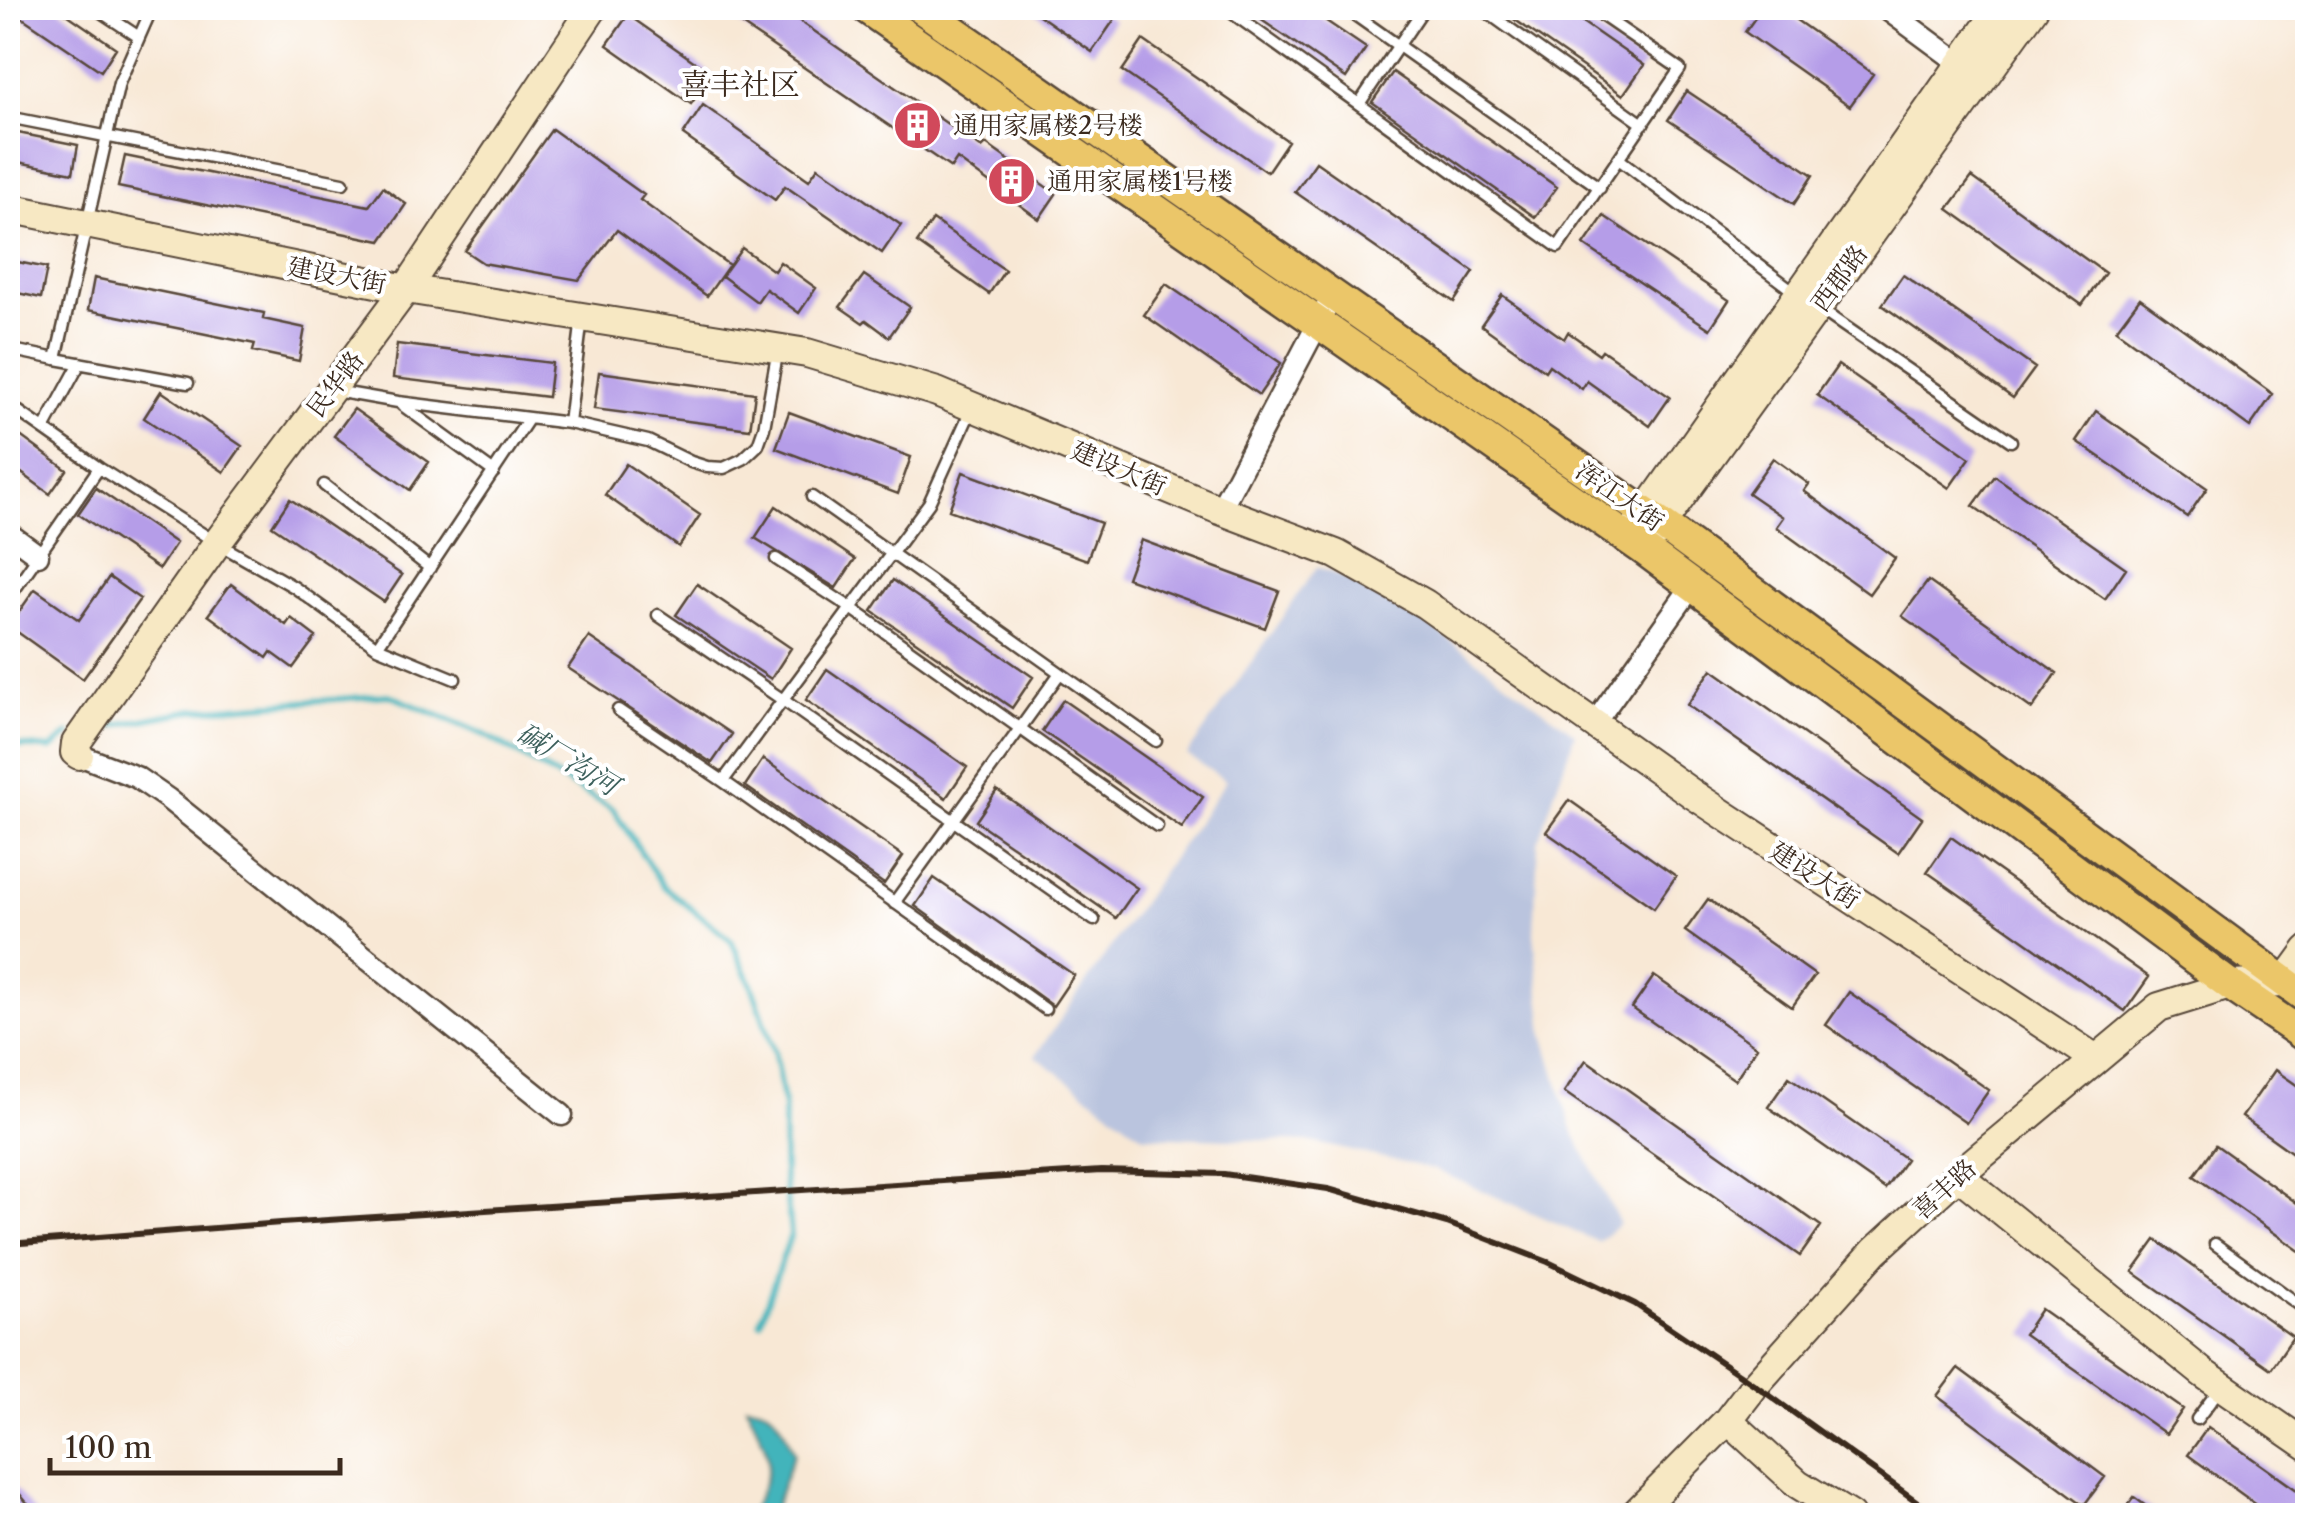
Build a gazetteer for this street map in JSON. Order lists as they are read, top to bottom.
{
  "streets": {
    "main road": ["浑江大街"],
    "street": [
      "建设大街",
      "西郡路",
      "民华路",
      "喜丰路"
    ]
  },
  "crossings": [
    ["建设大街", "民华路"],
    ["建设大街", "喜丰路"],
    ["西郡路", "浑江大街"],
    ["浑江大街", "喜丰路"]
  ],
  "districts": ["喜丰社区"],
  "water": ["碱厂沟河"],
  "places": {
    "building": ["通用家属楼2号楼", "通用家属楼1号楼"]
  },
  "scale_bar": "100 m"
}
